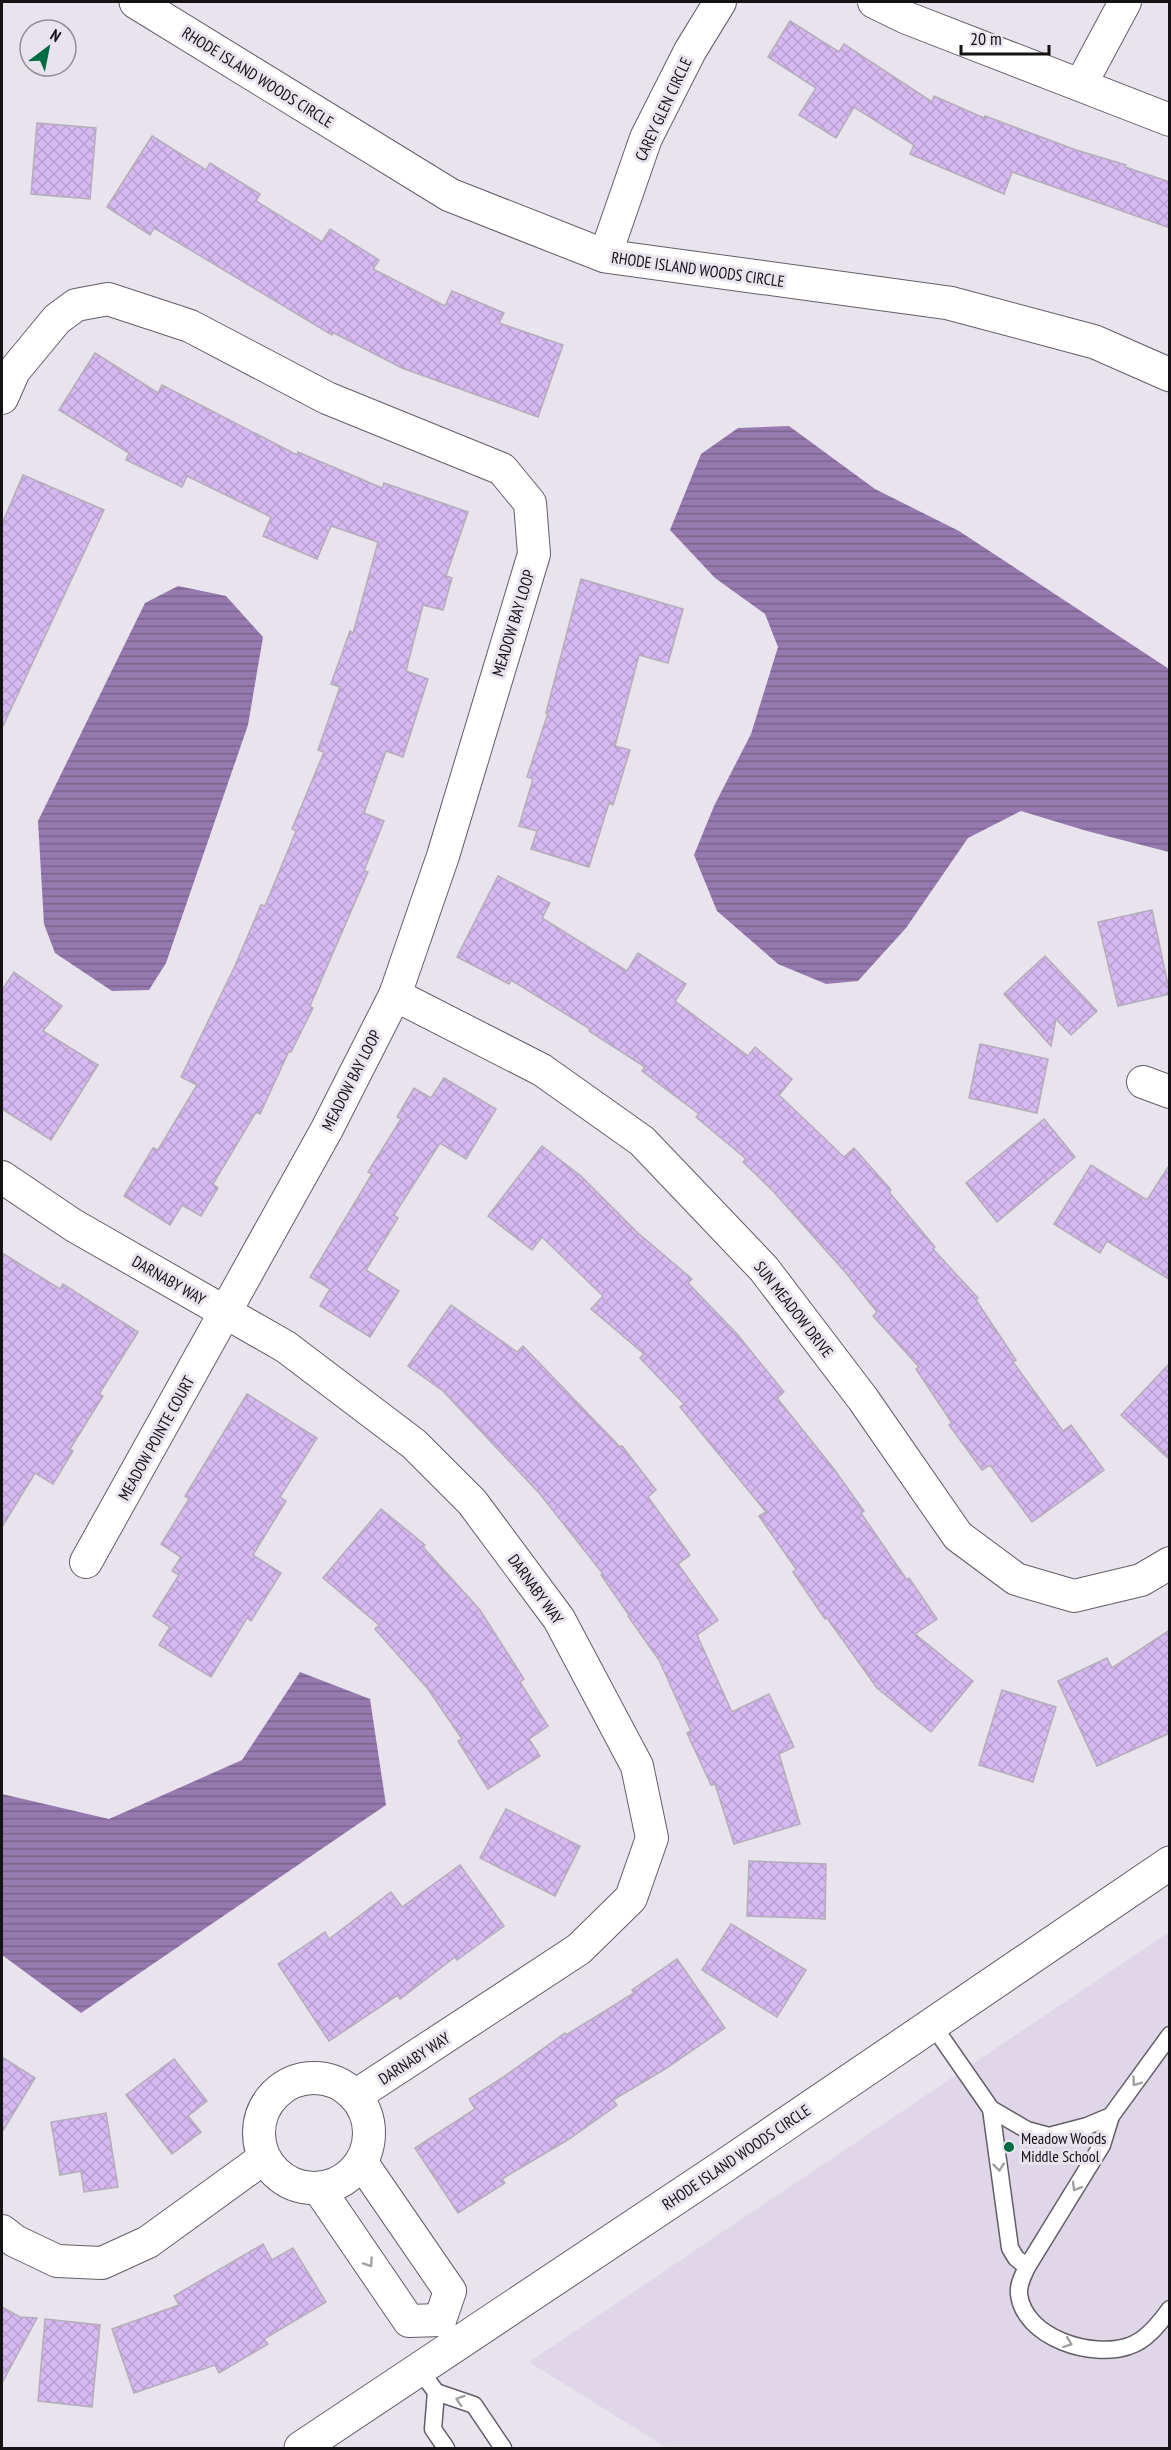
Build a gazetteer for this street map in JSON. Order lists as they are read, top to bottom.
{
  "streets": {
    "street": [
      "RHODE ISLAND WOODS CIRCLE",
      "CAREY GLEN CIRCLE",
      "MEADOW BAY LOOP",
      "DARNABY WAY",
      "SUN MEADOW DRIVE",
      "MEADOW POINTE COURT"
    ]
  },
  "crossings": [
    ["RHODE ISLAND WOODS CIRCLE", "CAREY GLEN CIRCLE"],
    ["MEADOW BAY LOOP", "DARNABY WAY"],
    ["MEADOW BAY LOOP", "SUN MEADOW DRIVE"],
    ["MEADOW BAY LOOP", "MEADOW POINTE COURT"],
    ["DARNABY WAY", "MEADOW POINTE COURT"]
  ],
  "places": ["Meadow Woods Middle School"],
  "scale_bar": "20 m",
  "north": "top right"
}
